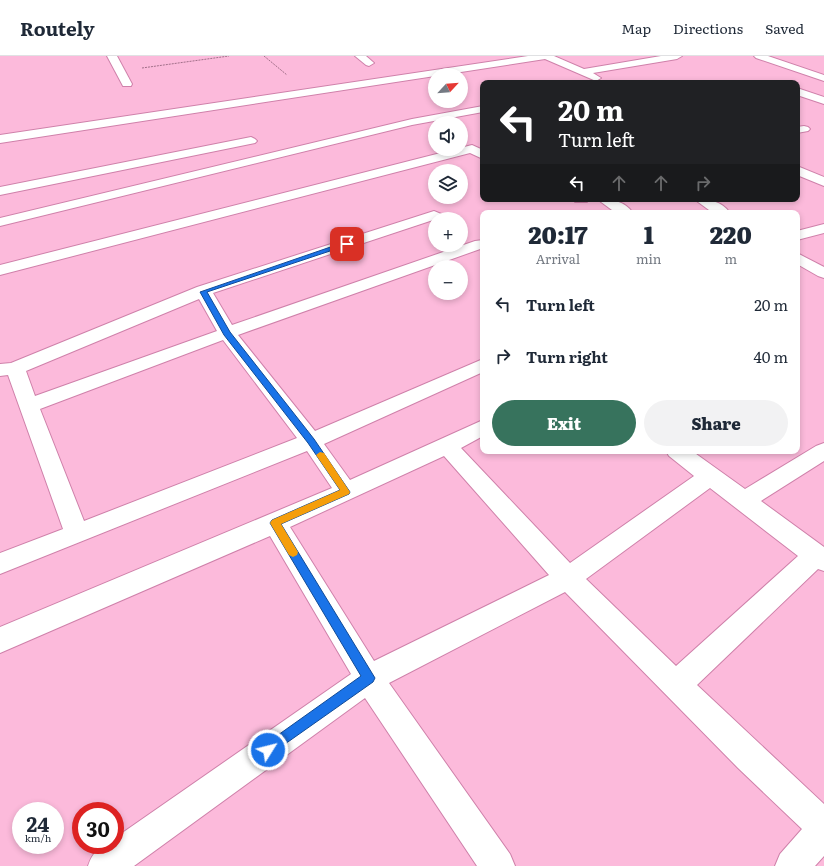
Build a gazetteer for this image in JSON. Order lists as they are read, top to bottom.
{
  "north": "top right",
  "page": {
    "header": "Routely",
    "nav": ["Map", "Directions", "Saved"],
    "map_buttons": ["+", "−"],
    "turn": ["20 m", "Turn left"],
    "eta": [
      "20:17",
      "Arrival",
      "1",
      "min",
      "220",
      "m"
    ],
    "list": [
      {
        "name": "Turn left",
        "value": "20 m"
      },
      {
        "name": "Turn right",
        "value": "40 m"
      }
    ],
    "buttons": ["Exit", "Share"],
    "speed": "24 km/h",
    "limit": "30"
  }
}
